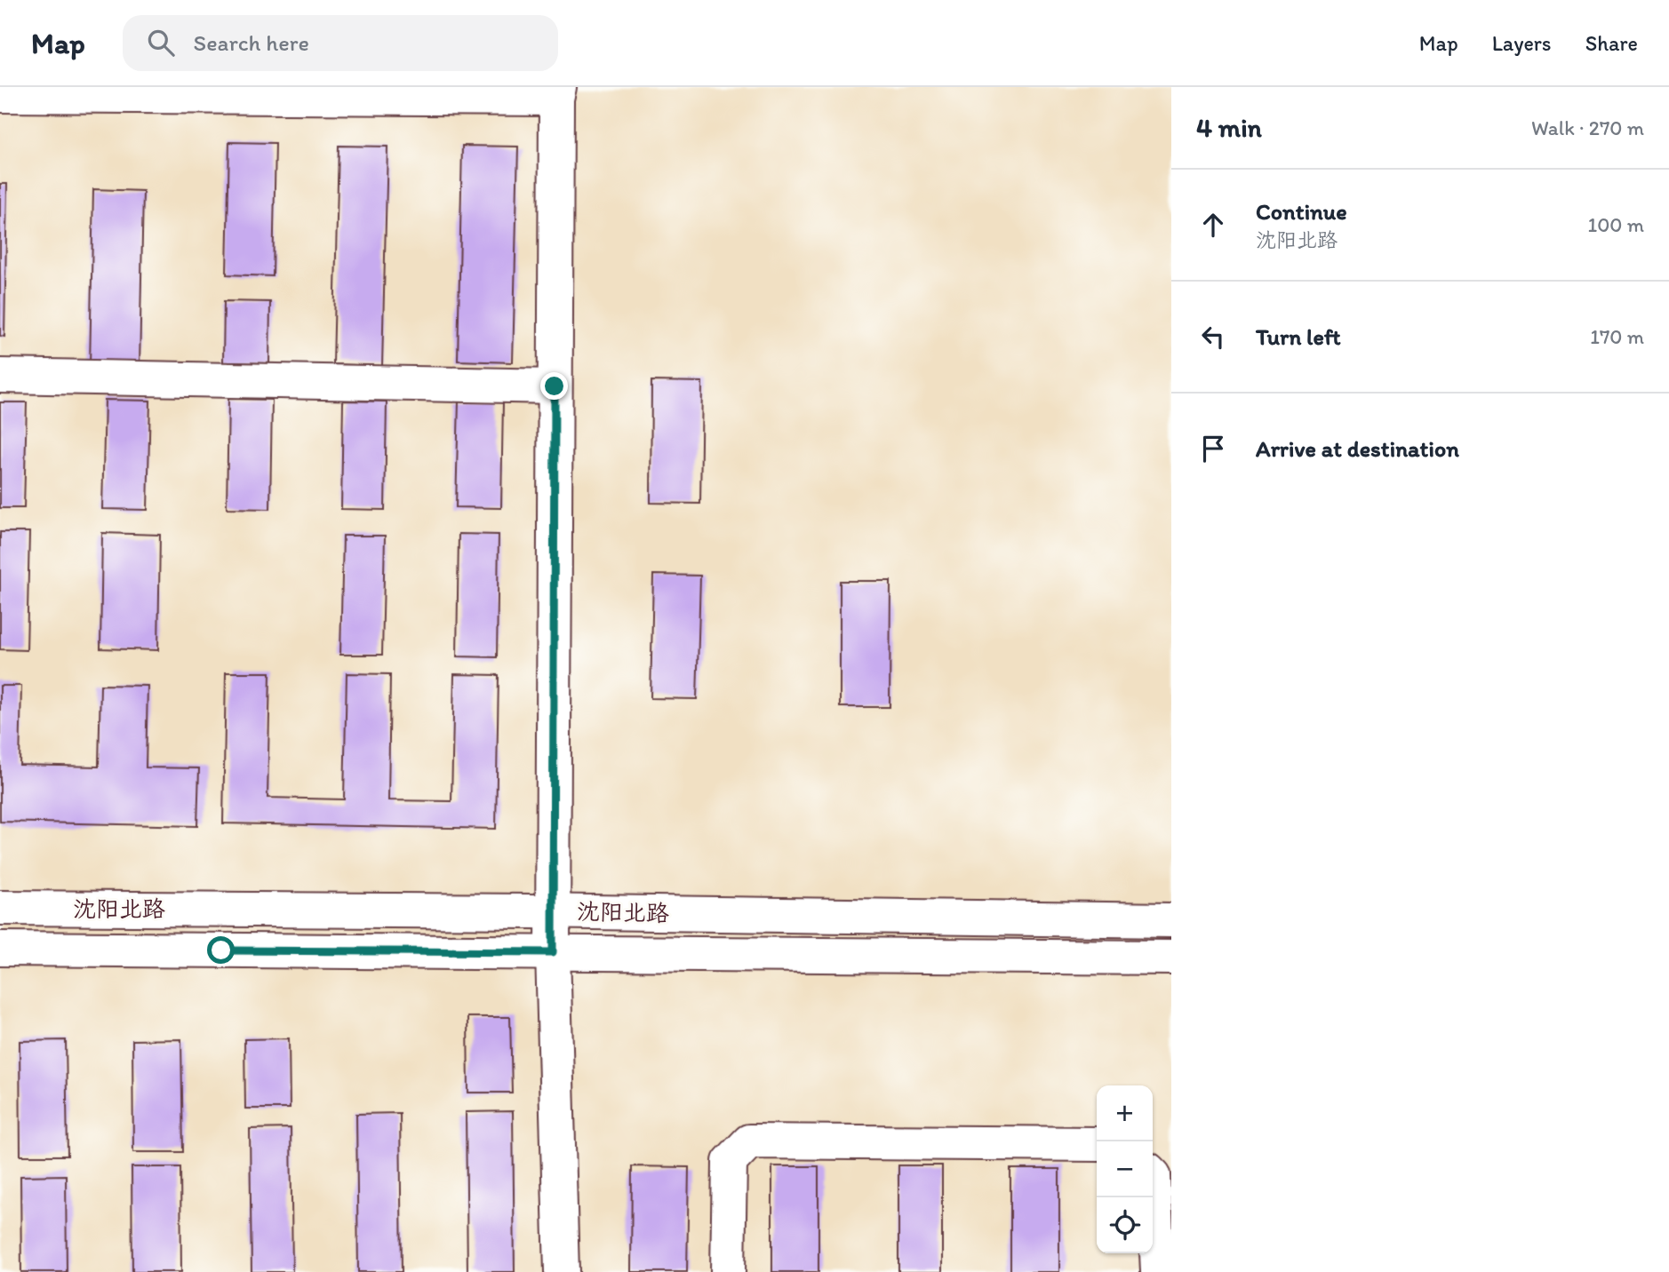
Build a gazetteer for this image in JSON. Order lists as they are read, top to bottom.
{
  "streets": {
    "main road": ["沈阳北路"]
  },
  "page": {
    "header": "Map",
    "search": "Search here",
    "nav": ["Map", "Layers", "Share"],
    "heading": ["4 min", "Walk · 270 m"],
    "list": [
      ["Continue", "沈阳北路", "100 m"],
      ["Turn left", "170 m"],
      "Arrive at destination"
    ],
    "map_buttons": ["+", "−"]
  }
}
